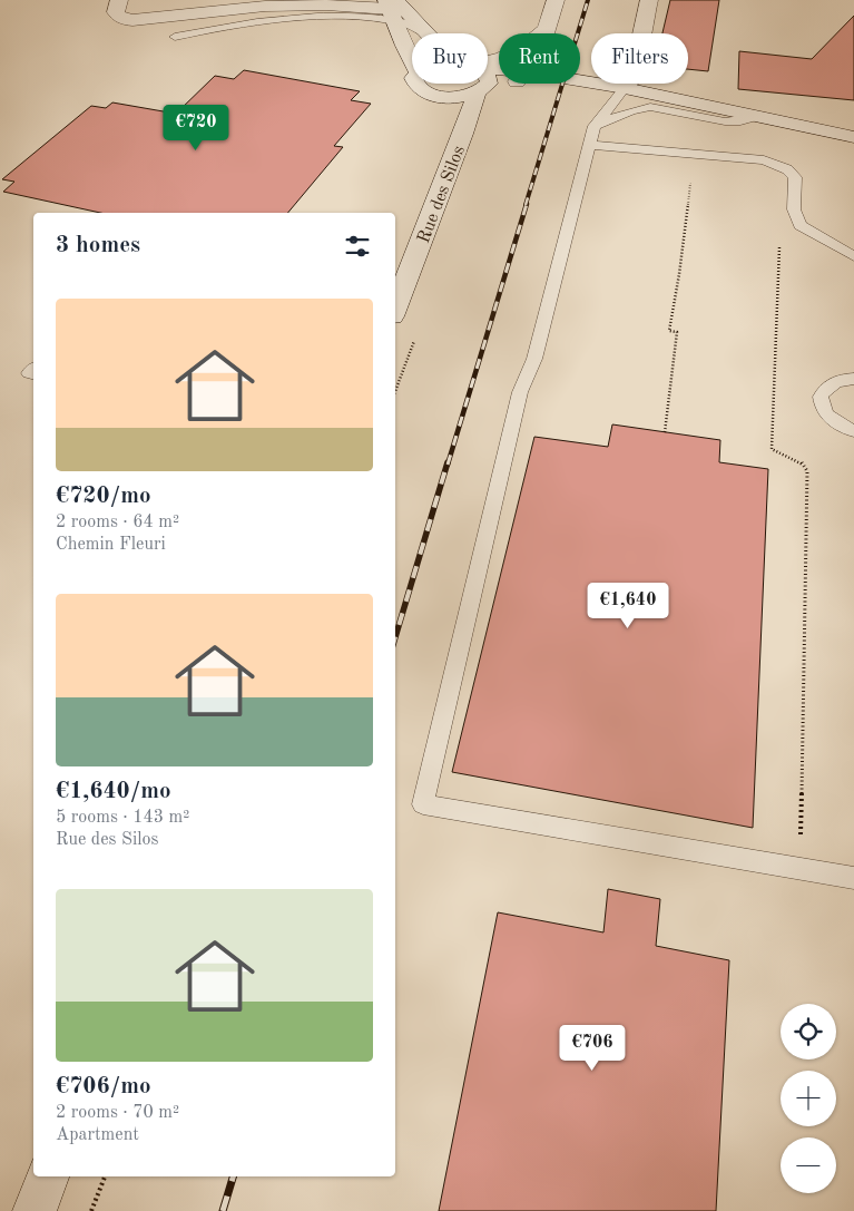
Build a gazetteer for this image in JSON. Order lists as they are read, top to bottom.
{
  "streets": {
    "street": ["Rue des Silos"]
  },
  "page": {
    "chip": ["Buy", "Rent", "Filters"],
    "price": ["€720", "€1,640", "€706"],
    "heading": "3 homes",
    "list": [
      {
        "name": "€720/mo",
        "note": "2 rooms · 64 m² · Chemin Fleuri"
      },
      {
        "name": "€1,640/mo",
        "note": "5 rooms · 143 m² · Rue des Silos"
      },
      {
        "name": "€706/mo",
        "note": "2 rooms · 70 m² · Apartment"
      }
    ],
    "map_buttons": ["+", "−"]
  }
}
